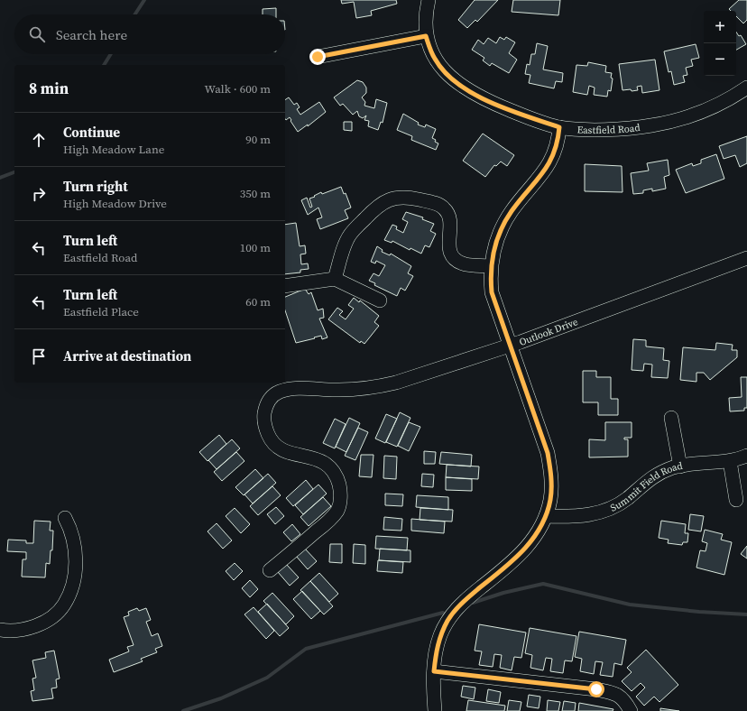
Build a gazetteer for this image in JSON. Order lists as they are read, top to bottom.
{
  "streets": {
    "street": ["Eastfield Road", "Outlook Drive", "Summit Field Road"]
  },
  "page": {
    "map_buttons": ["+", "−"],
    "search": "Search here",
    "heading": ["8 min", "Walk · 600 m"],
    "list": [
      ["Continue", "High Meadow Lane", "90 m"],
      ["Turn right", "High Meadow Drive", "350 m"],
      ["Turn left", "Eastfield Road", "100 m"],
      ["Turn left", "Eastfield Place", "60 m"],
      "Arrive at destination"
    ]
  }
}
